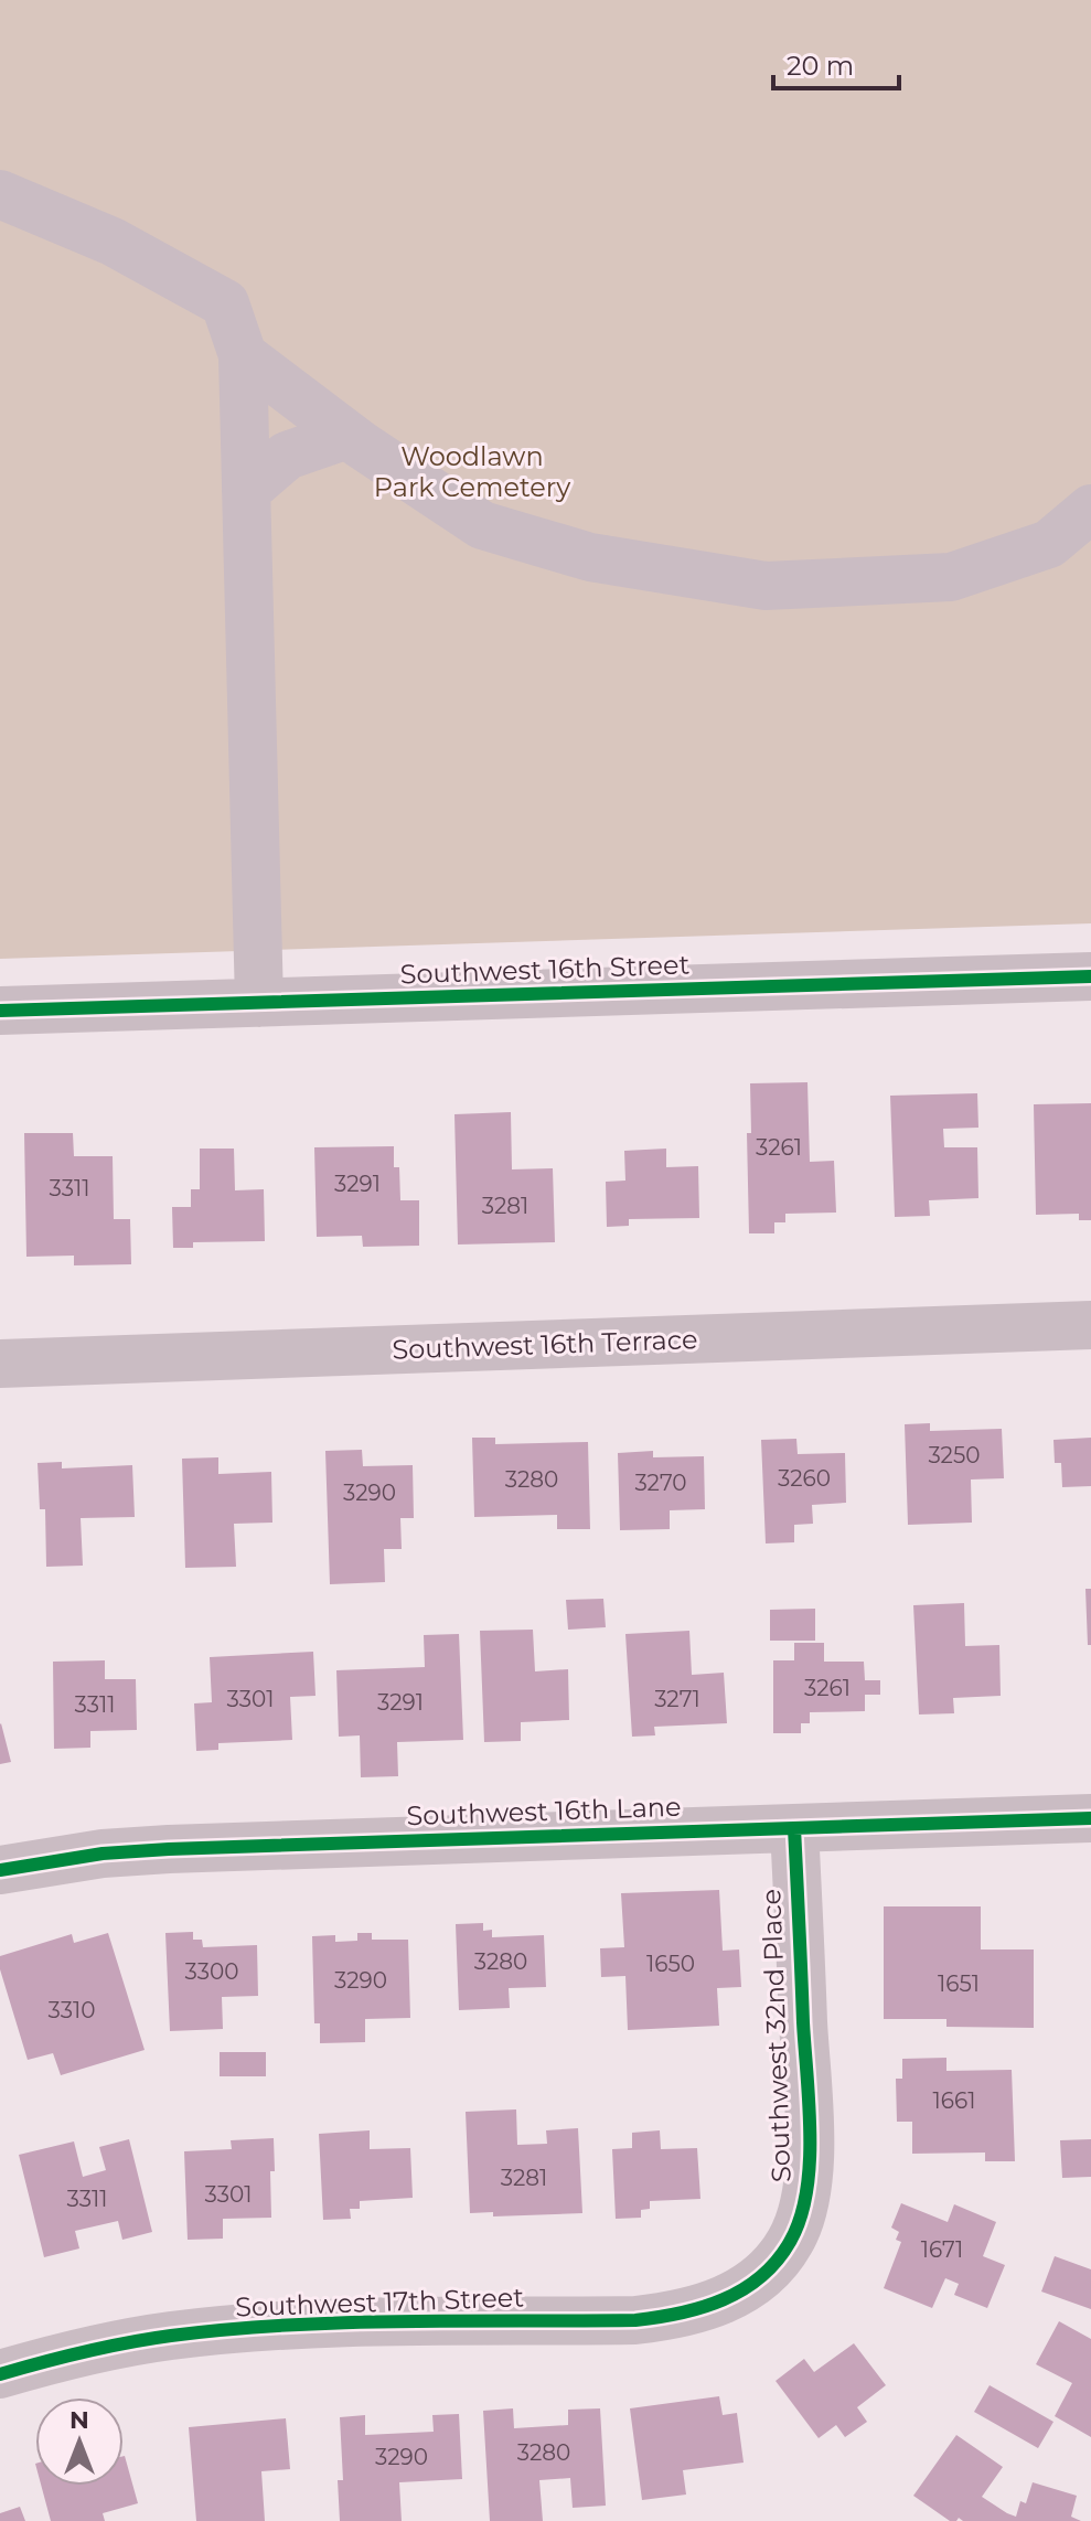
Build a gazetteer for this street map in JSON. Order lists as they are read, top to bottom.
{
  "streets": {
    "street": [
      "Southwest 16th Street",
      "Southwest 16th Terrace",
      "Southwest 16th Lane",
      "Southwest 32nd Place",
      "Southwest 17th Street"
    ]
  },
  "crossings": [
    ["Southwest 16th Lane", "Southwest 32nd Place"],
    ["Southwest 32nd Place", "Southwest 17th Street"]
  ],
  "parks": ["Woodlawn Park Cemetery"],
  "house_numbers": [
    "3261",
    "3291",
    "3311",
    "3281",
    "3250",
    "3260",
    "3280",
    "3270",
    "3290",
    "3261",
    "3301",
    "3271",
    "3291",
    "3311",
    "3280",
    "1650",
    "3300",
    "3290",
    "1651",
    "3310",
    "1661",
    "3281",
    "3301",
    "3311",
    "1671",
    "3280",
    "3290"
  ],
  "scale_bar": "20 m",
  "north": "top"
}
